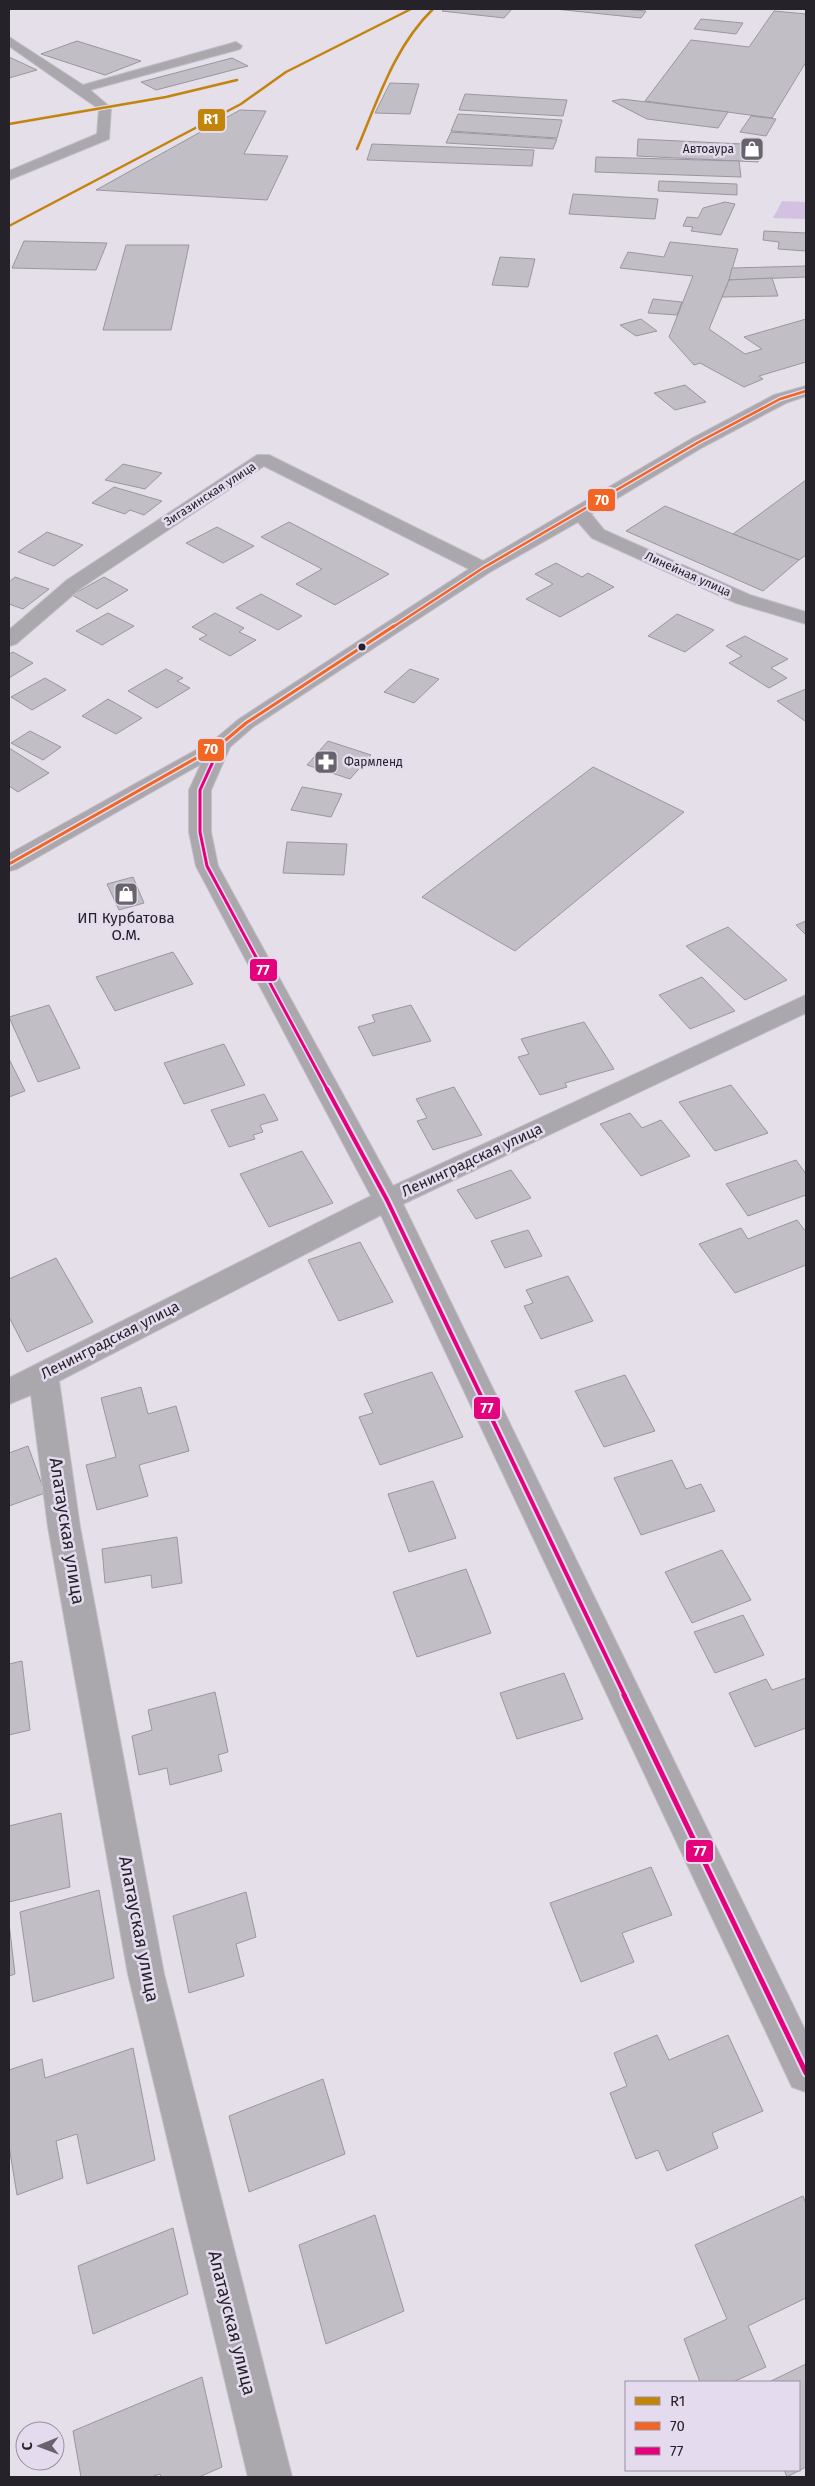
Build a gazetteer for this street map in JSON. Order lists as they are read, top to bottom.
{
  "streets": {
    "street": [
      "Зигазинская улица",
      "Линейная улица",
      "Ленинградская улица",
      "Алатауская улица"
    ]
  },
  "crossings": [
    ["Ленинградская улица", "Алатауская улица"]
  ],
  "places": {
    "shop": ["Автоаура", "ИП Курбатова О.М."],
    "pharmacy": ["Фармленд"]
  },
  "lines": ["transit line R1", "transit line 70", "transit line 77"],
  "legend": ["R1", "70", "77"],
  "north": "left"
}
